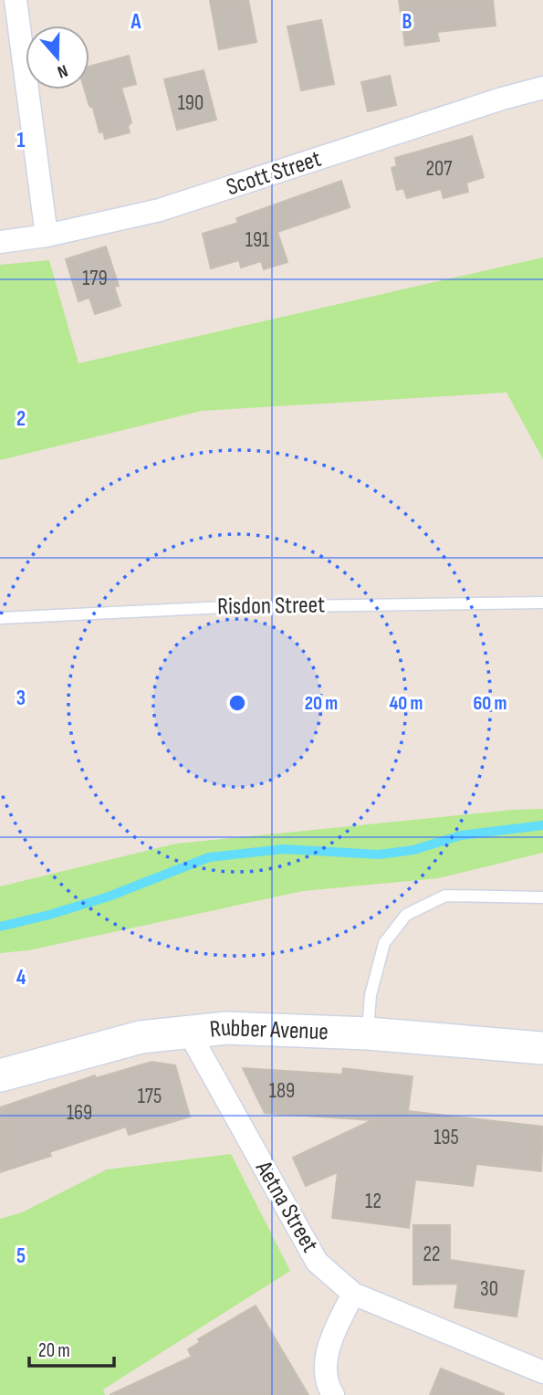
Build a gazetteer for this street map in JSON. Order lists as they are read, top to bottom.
{
  "streets": {
    "street": ["Scott Street", "Rubber Avenue", "Aetna Street"],
    "lane": ["Risdon Street"]
  },
  "crossings": [
    ["Rubber Avenue", "Aetna Street"]
  ],
  "house_numbers": [
    "190",
    "207",
    "191",
    "179",
    "189",
    "175",
    "169",
    "195",
    "12",
    "22",
    "30"
  ],
  "scale_bar": "20 m",
  "north": "bottom",
  "grid": {
    "columns": ["A", "B"],
    "rows": [
      "1",
      "2",
      "3",
      "4",
      "5"
    ]
  },
  "rings": ["20 m", "40 m", "60 m"]
}
